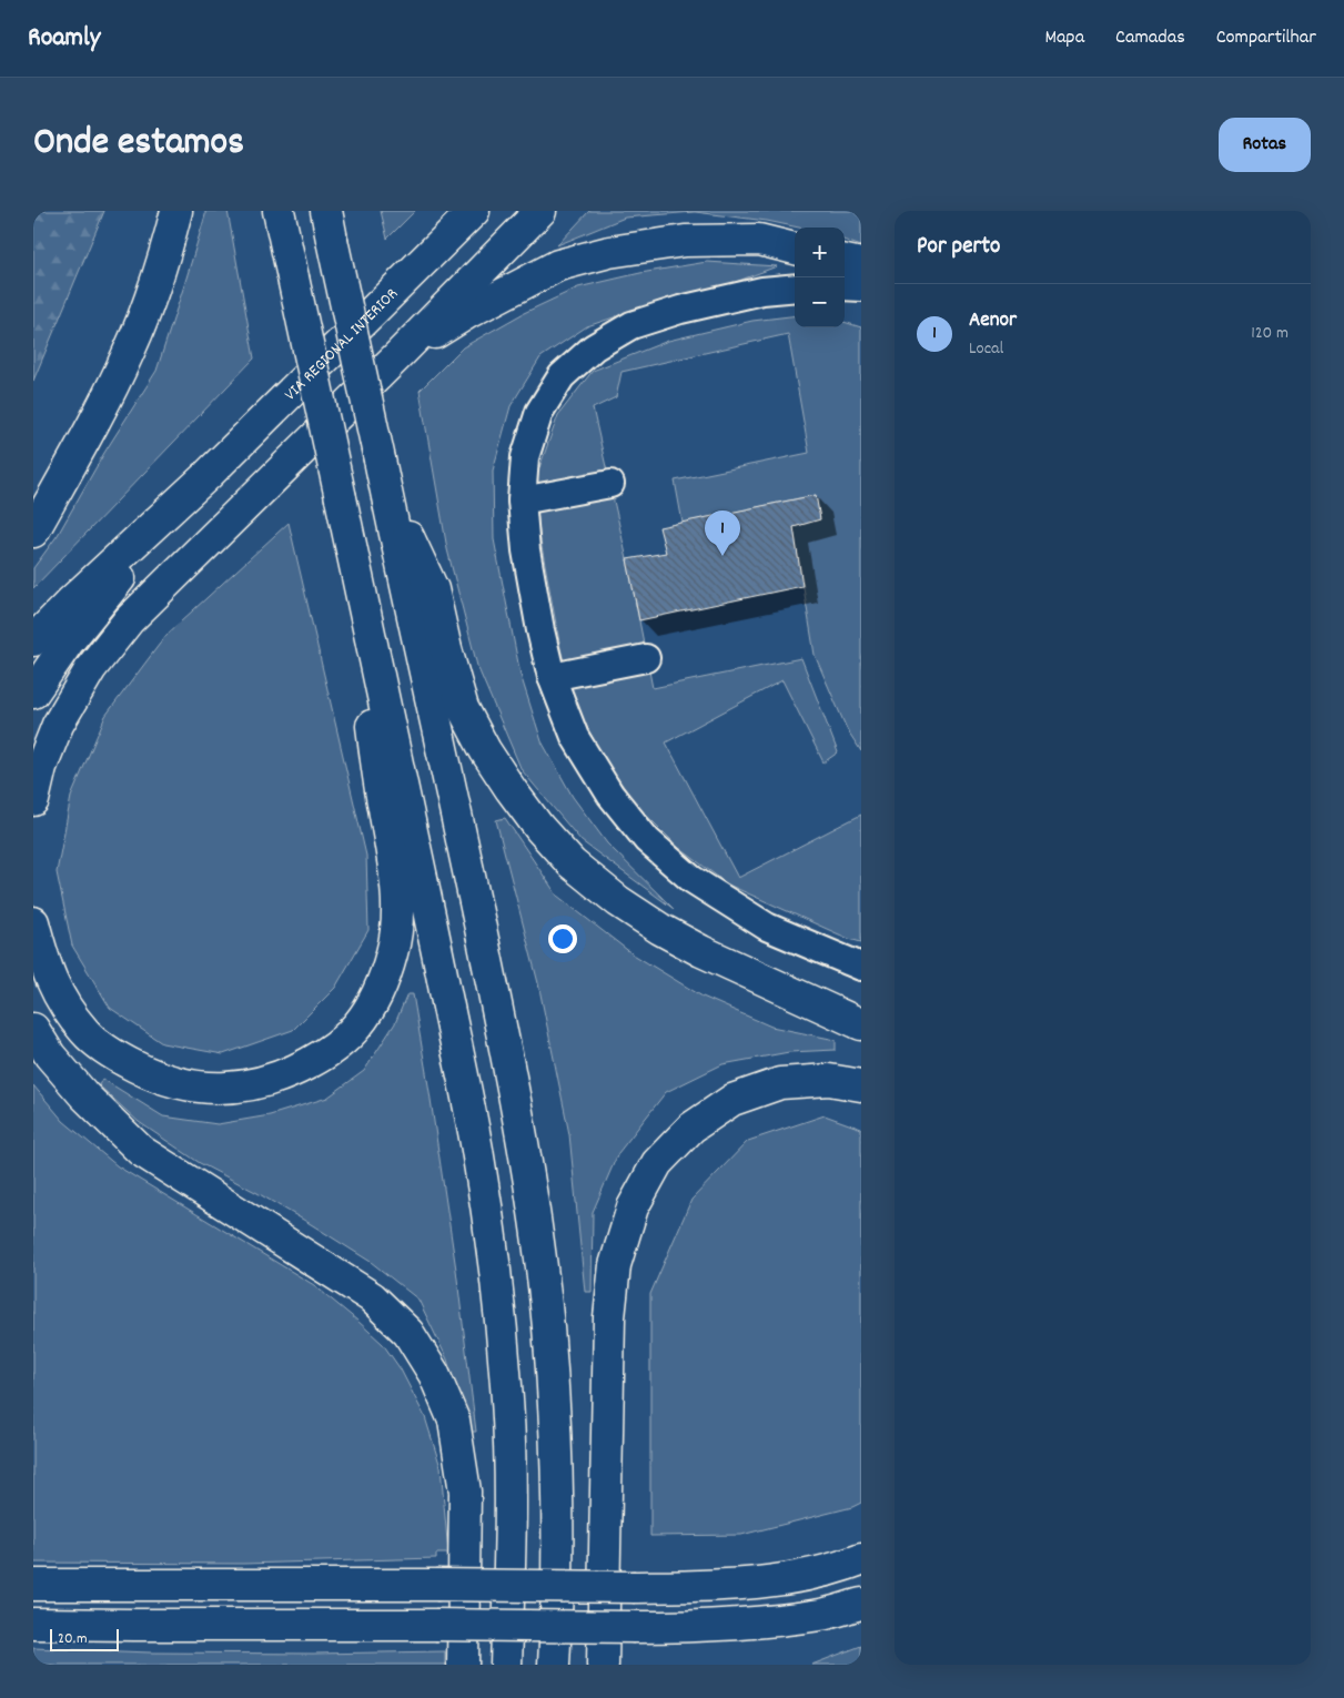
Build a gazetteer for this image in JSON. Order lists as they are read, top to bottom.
{
  "streets": {
    "highway": ["VIA REGIONAL INTERIOR"]
  },
  "scale_bar": "20 m",
  "page": {
    "header": "Roamly",
    "nav": ["Mapa", "Camadas", "Compartilhar"],
    "title": "Onde estamos",
    "buttons": "Rotas",
    "heading": "Por perto",
    "map_buttons": ["+", "−"],
    "list": [
      {
        "mark": "1",
        "name": "Aenor",
        "note": "Local",
        "value": "120 m"
      }
    ],
    "pins": "1",
    "scale": "20 m"
  }
}
